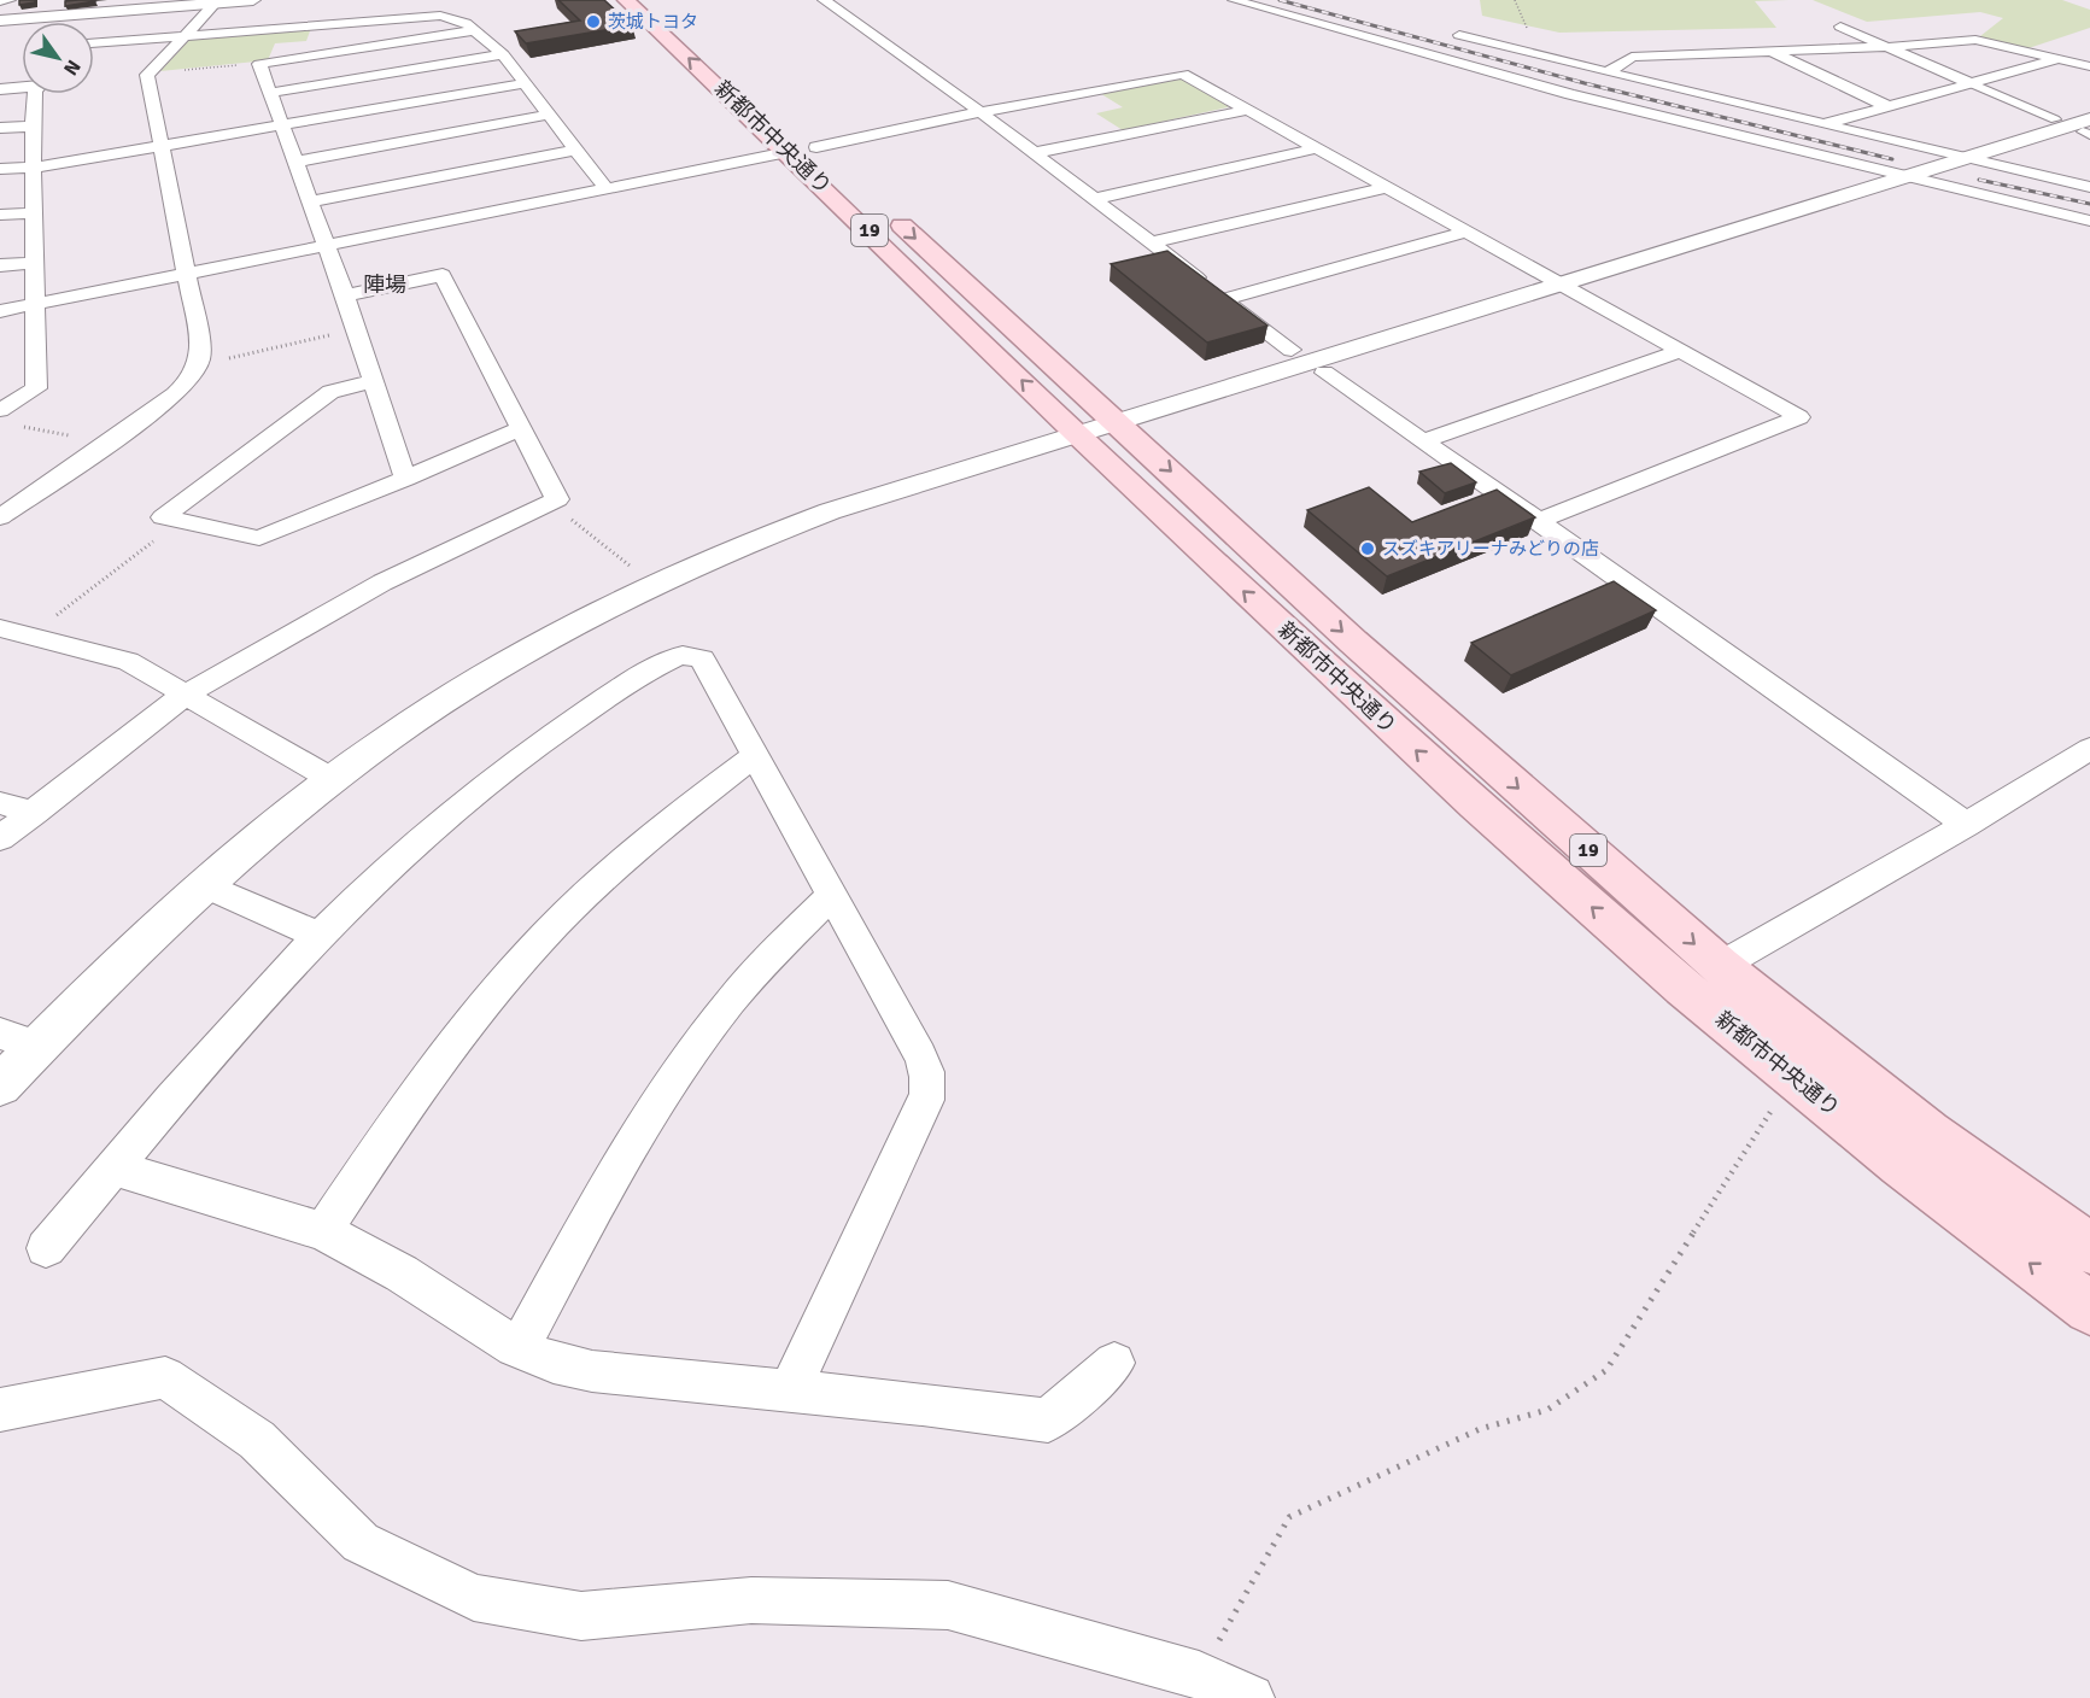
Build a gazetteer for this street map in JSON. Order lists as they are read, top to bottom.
{
  "streets": {
    "main road": ["新都市中央通り", "19"]
  },
  "districts": ["陣場"],
  "places": ["茨城トヨタ", "スズキアリーナみどりの店"],
  "north": "bottom right"
}
